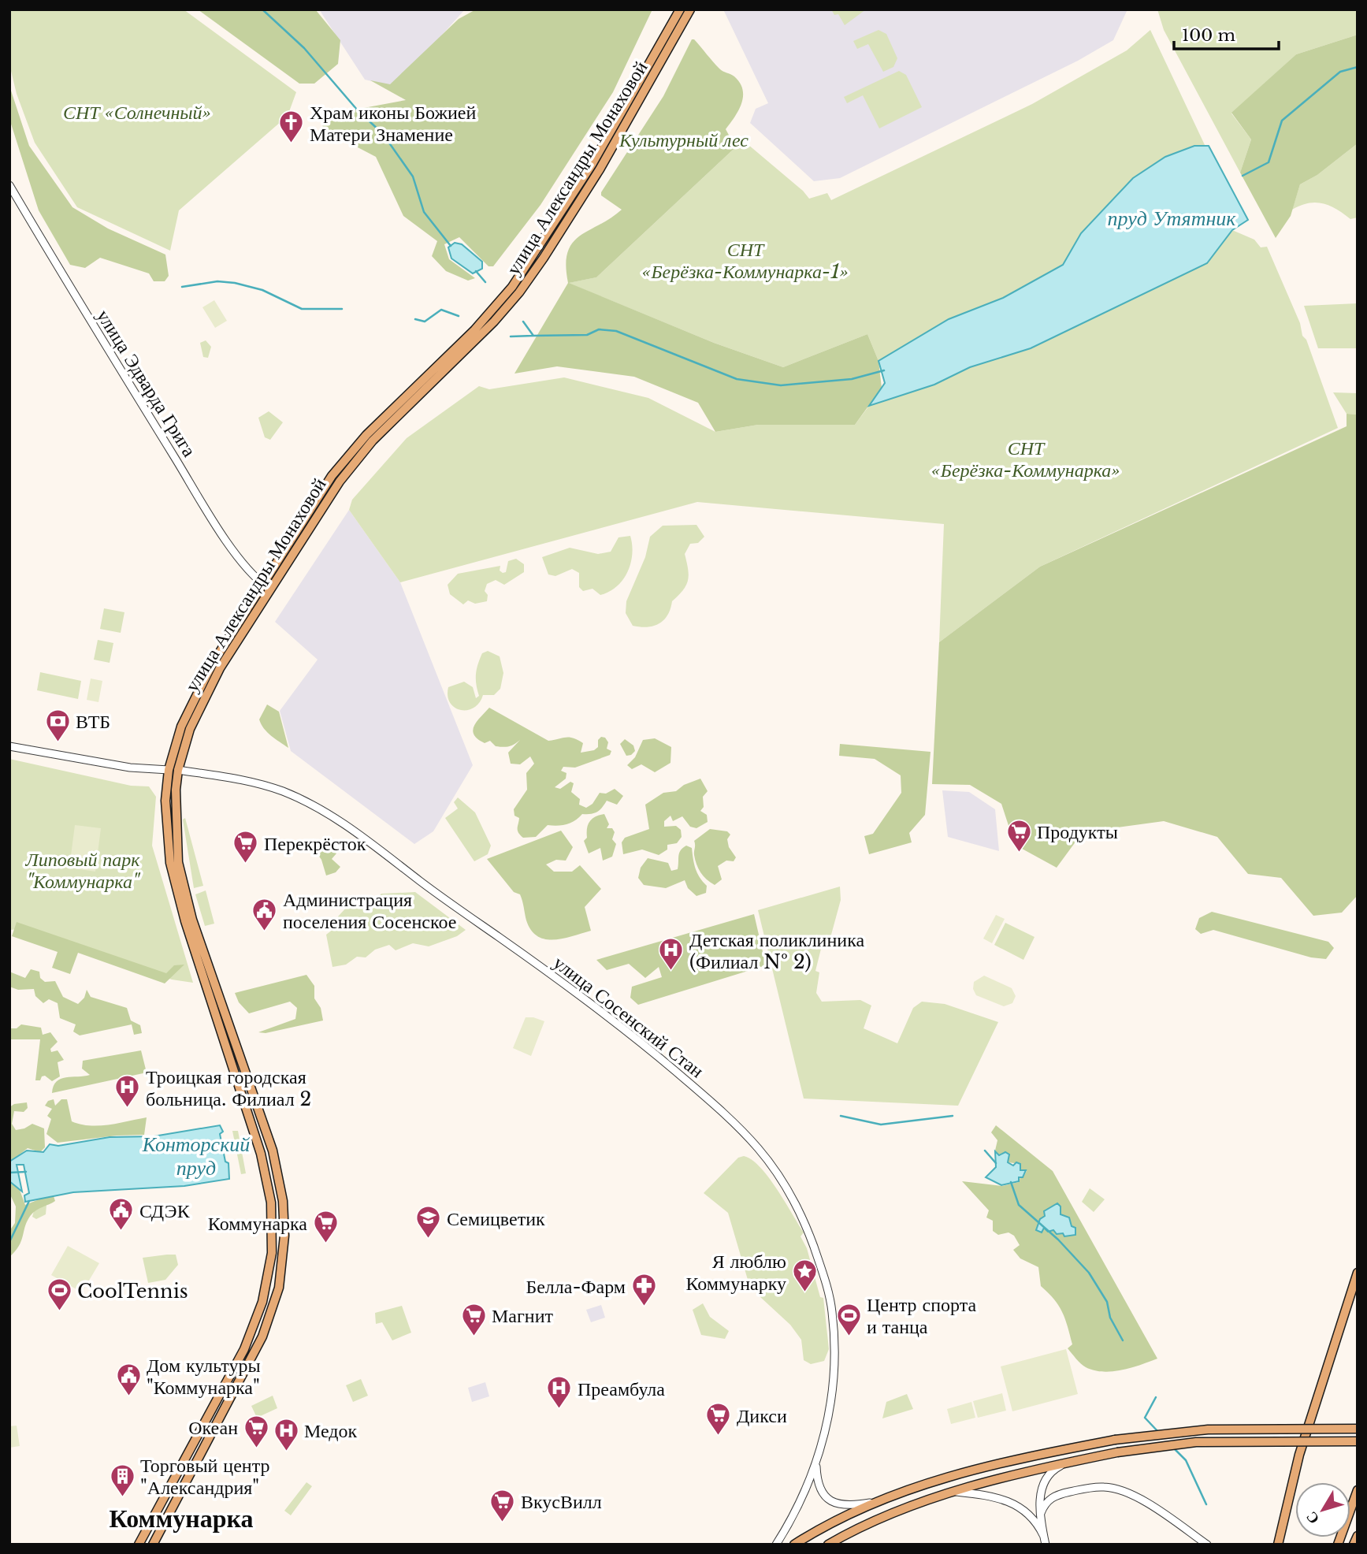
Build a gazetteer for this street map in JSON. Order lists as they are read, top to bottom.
{
  "streets": {
    "main road": ["улица Александры Монаховой"],
    "street": ["улица Эдварда Грига", "улица Сосенский Стан"]
  },
  "crossings": [
    ["улица Александры Монаховой", "улица Эдварда Грига"],
    ["улица Александры Монаховой", "улица Сосенский Стан"]
  ],
  "districts": ["Коммунарка"],
  "water": ["пруд Утятник", "Конторский пруд"],
  "parks": [
    "СНТ «Солнечный»",
    "Культурный лес",
    "СНТ «Берёзка-Коммунарка-1»",
    "СНТ «Берёзка-Коммунарка»",
    "Липовый парк \"Коммунарка\""
  ],
  "places": {
    "church": ["Храм иконы Божией Матери Знамение"],
    "bank": ["ВТБ"],
    "supermarket": [
      "Продукты",
      "Перекрёсток",
      "Коммунарка",
      "Магнит",
      "Дикси",
      "Океан",
      "ВкусВилл"
    ],
    "public building": ["Администрация поселения Сосенское", "СДЭК", "Дом культуры \"Коммунарка\""],
    "hospital": [
      "Детская поликлиника (Филиал № 2)",
      "Троицкая городская больница. Филиал 2",
      "Преамбула",
      "Медок"
    ],
    "school or university": ["Семицветик"],
    "place": ["Я люблю Коммунарку"],
    "pharmacy": ["Белла-Фарм"],
    "sports": ["CoolTennis", "Центр спорта и танца"],
    "building": ["Торговый центр \"Александрия\""]
  },
  "scale_bar": "100 m",
  "north": "bottom left"
}
